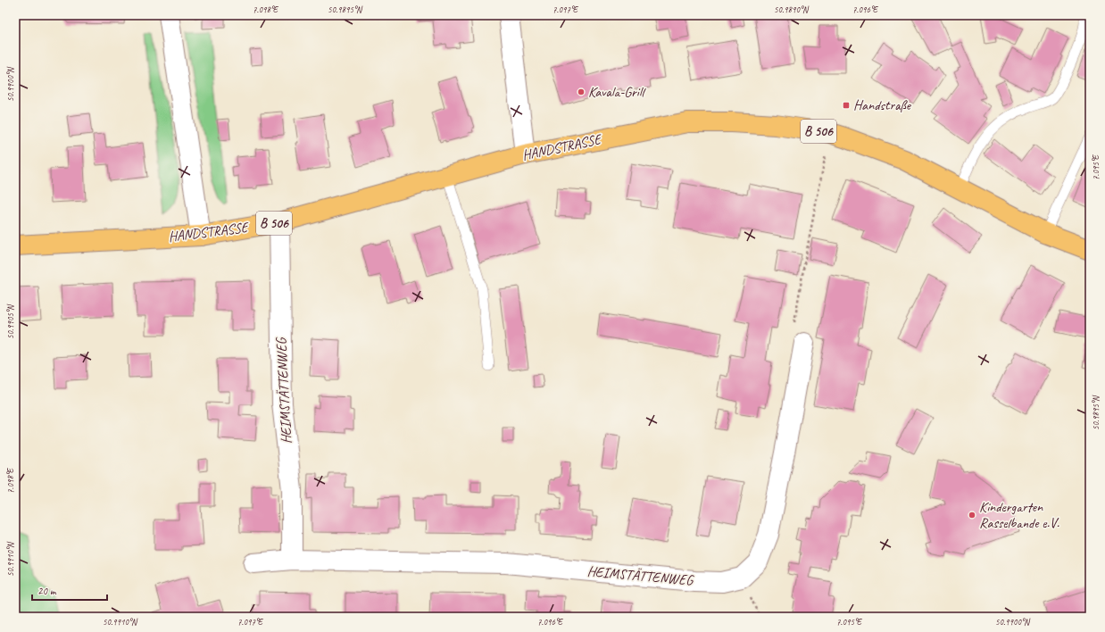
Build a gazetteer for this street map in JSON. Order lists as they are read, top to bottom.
{
  "streets": {
    "main road": ["B 506", "HANDSTRASSE"],
    "street": ["HEIMSTÄTTENWEG"]
  },
  "crossings": [
    ["HANDSTRASSE", "HEIMSTÄTTENWEG"]
  ],
  "places": {
    "other": ["Kavala-Grill", "Kindergarten Rasselbande e.V."],
    "transit": ["Handstraße"]
  },
  "scale_bar": "20 m",
  "coordinates": [
    "7.098°E",
    "50.9895°N",
    "7.097°E",
    "50.9890°N",
    "7.096°E",
    "50.9900°N",
    "7.095°E",
    "50.9905°N",
    "50.9910°N"
  ]
}
